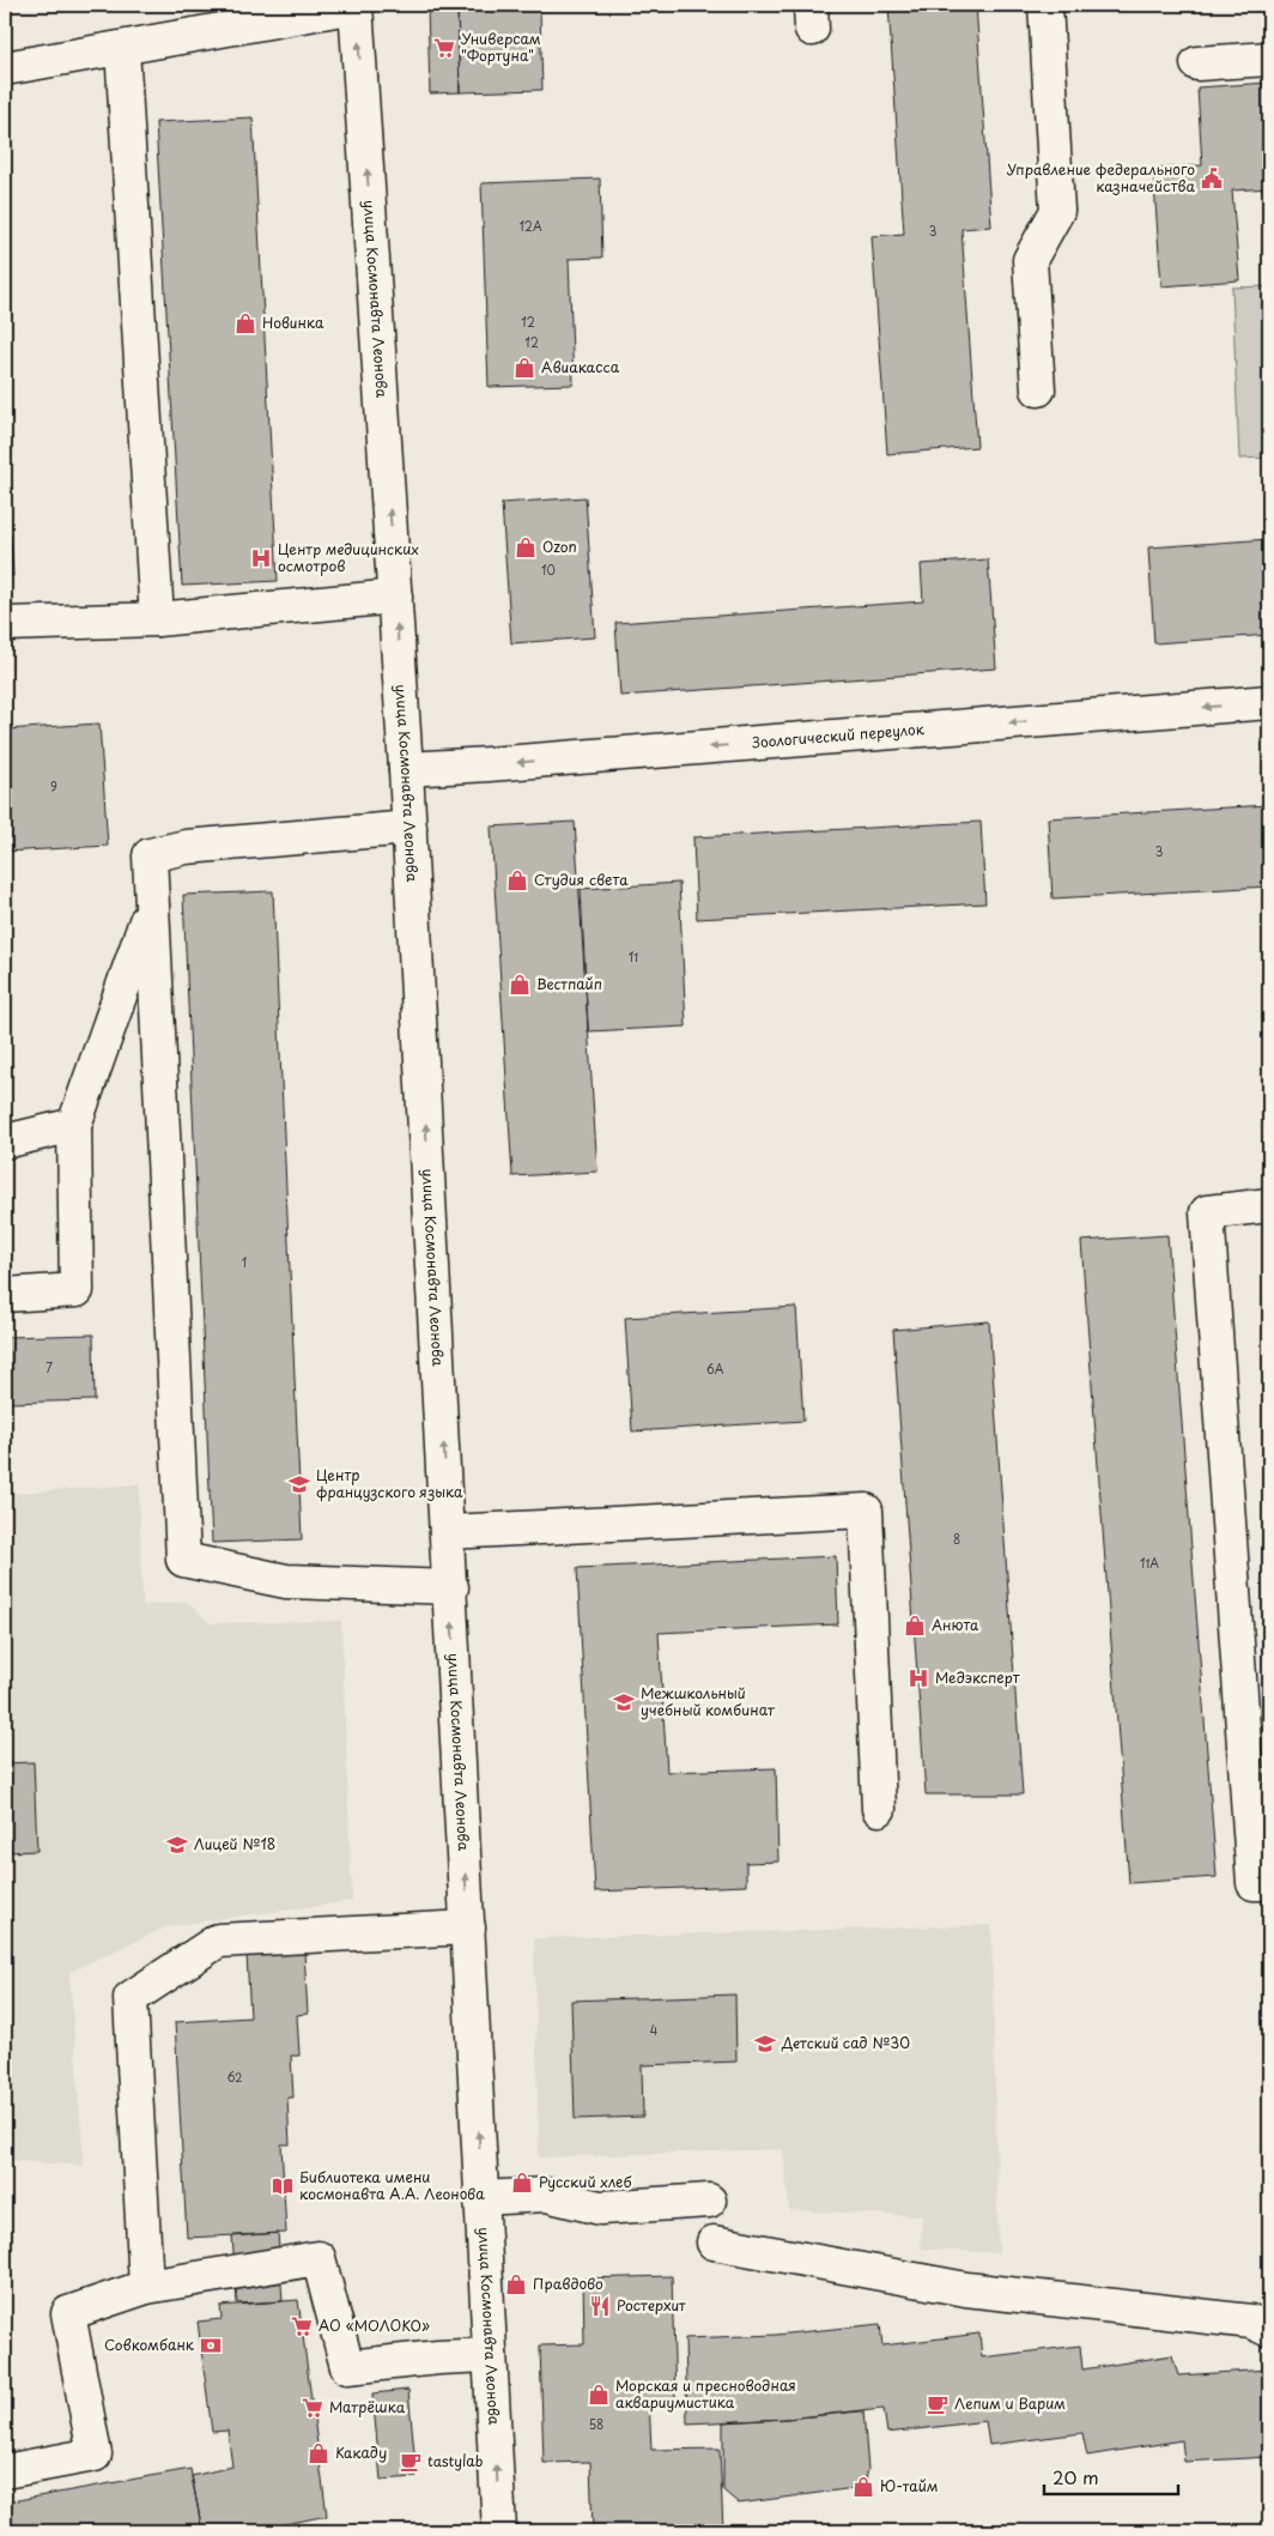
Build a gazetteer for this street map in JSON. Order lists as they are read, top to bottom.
{
  "streets": {
    "main road": ["улица Космонавта Леонова", "Зоологический переулок"]
  },
  "crossings": [
    ["улица Космонавта Леонова", "Зоологический переулок"]
  ],
  "one_way": ["улица Космонавта Леонова", "Зоологический переулок"],
  "places": {
    "supermarket": ["Универсам \"Фортуна\"", "АО «МОЛОКО»", "Матрёшка"],
    "public building": ["Управление федерального казначейства"],
    "shop": [
      "Новинка",
      "Авиакасса",
      "Ozon",
      "Студия света",
      "Вестпайп",
      "Анюта",
      "Русский хлеб",
      "Правдово",
      "Морская и пресноводная аквариумистика",
      "Какаду",
      "Ю-тайм"
    ],
    "hospital": ["Центр медицинских осмотров", "Медэксперт"],
    "school or university": [
      "Центр французского языка",
      "Межшкольный учебный комбинат",
      "Лицей №18",
      "Детский сад №30"
    ],
    "library": ["Библиотека имени космонавта А.А. Леонова"],
    "restaurant": ["Ростерхит"],
    "bank": ["Совкомбанк"],
    "cafe": ["Лепим и Варим", "tastylab"]
  },
  "house_numbers": [
    "12А",
    "3",
    "12",
    "12",
    "10",
    "9",
    "3",
    "11",
    "1",
    "7",
    "6А",
    "8",
    "11А",
    "4",
    "62",
    "58"
  ],
  "scale_bar": "20 m"
}
